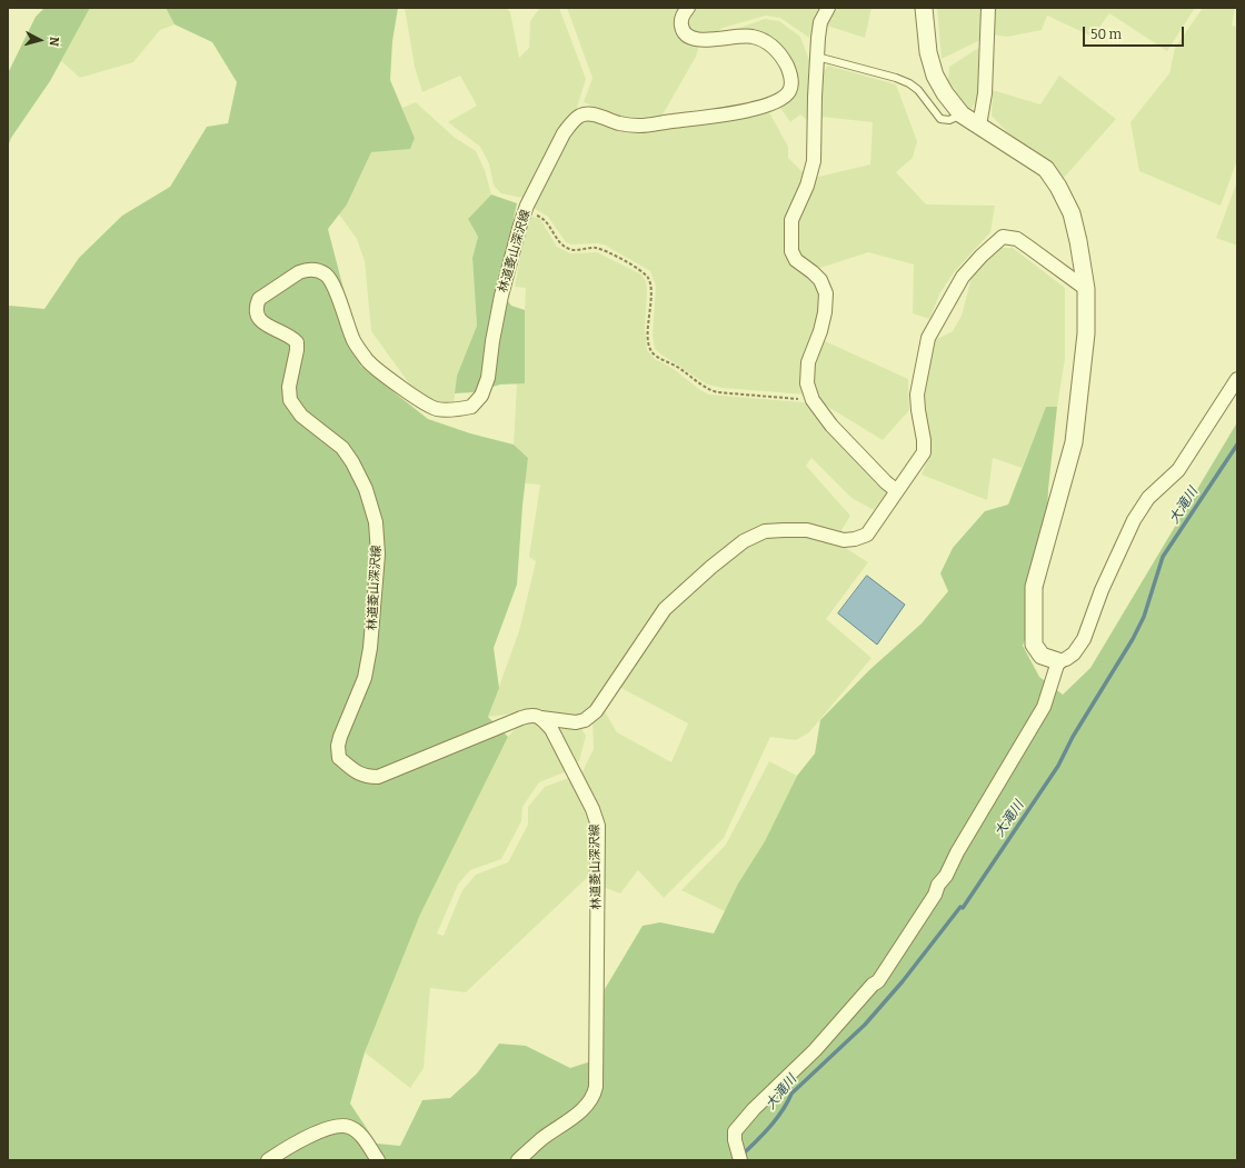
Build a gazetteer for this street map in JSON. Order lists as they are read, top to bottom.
{
  "streets": {
    "street": ["林道菱山深沢線"]
  },
  "water": ["大滝川"],
  "scale_bar": "50 m",
  "north": "right"
}
